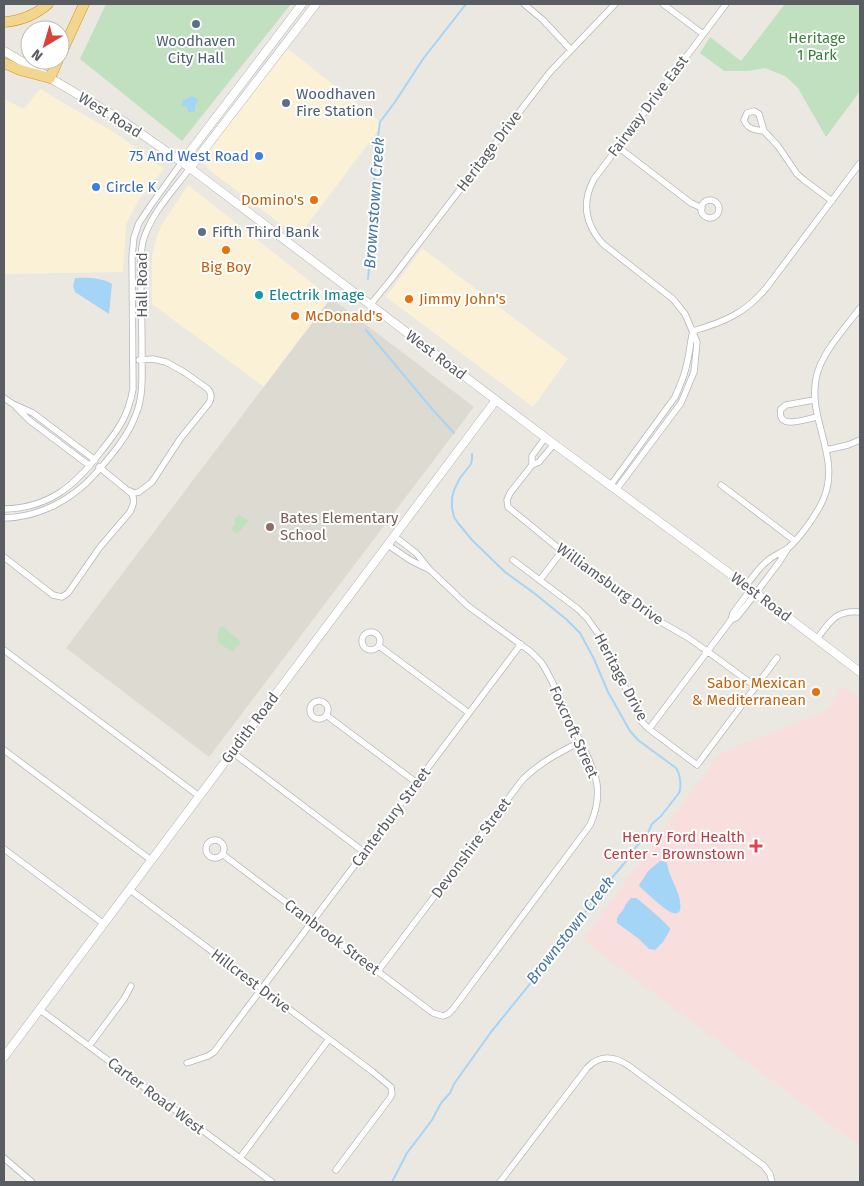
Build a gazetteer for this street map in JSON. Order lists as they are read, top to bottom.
{
  "streets": {
    "street": [
      "Fairway Drive East",
      "West Road",
      "Heritage Drive",
      "Hall Road",
      "Williamsburg Drive",
      "Gudith Road",
      "Foxcroft Street",
      "Canterbury Street",
      "Devonshire Street",
      "Cranbrook Street",
      "Hillcrest Drive",
      "Carter Road West"
    ]
  },
  "crossings": [
    ["West Road", "Heritage Drive"],
    ["West Road", "Hall Road"],
    ["West Road", "Williamsburg Drive"],
    ["West Road", "Gudith Road"],
    ["Heritage Drive", "Williamsburg Drive"],
    ["Gudith Road", "Foxcroft Street"],
    ["Gudith Road", "Hillcrest Drive"],
    ["Gudith Road", "Carter Road West"],
    ["Foxcroft Street", "Canterbury Street"],
    ["Foxcroft Street", "Devonshire Street"],
    ["Foxcroft Street", "Cranbrook Street"],
    ["Canterbury Street", "Cranbrook Street"],
    ["Canterbury Street", "Hillcrest Drive"],
    ["Devonshire Street", "Cranbrook Street"]
  ],
  "water": ["Brownstown Creek"],
  "parks": ["Heritage 1 Park"],
  "places": {
    "other": [
      "Woodhaven City Hall",
      "Woodhaven Fire Station",
      "75 And West Road",
      "Circle K",
      "Domino's",
      "Fifth Third Bank",
      "Big Boy",
      "Electrik Image",
      "Jimmy John's",
      "McDonald's",
      "Bates Elementary School",
      "Sabor Mexican & Mediterranean"
    ],
    "health": ["Henry Ford Health Center - Brownstown"]
  },
  "north": "bottom left"
}
